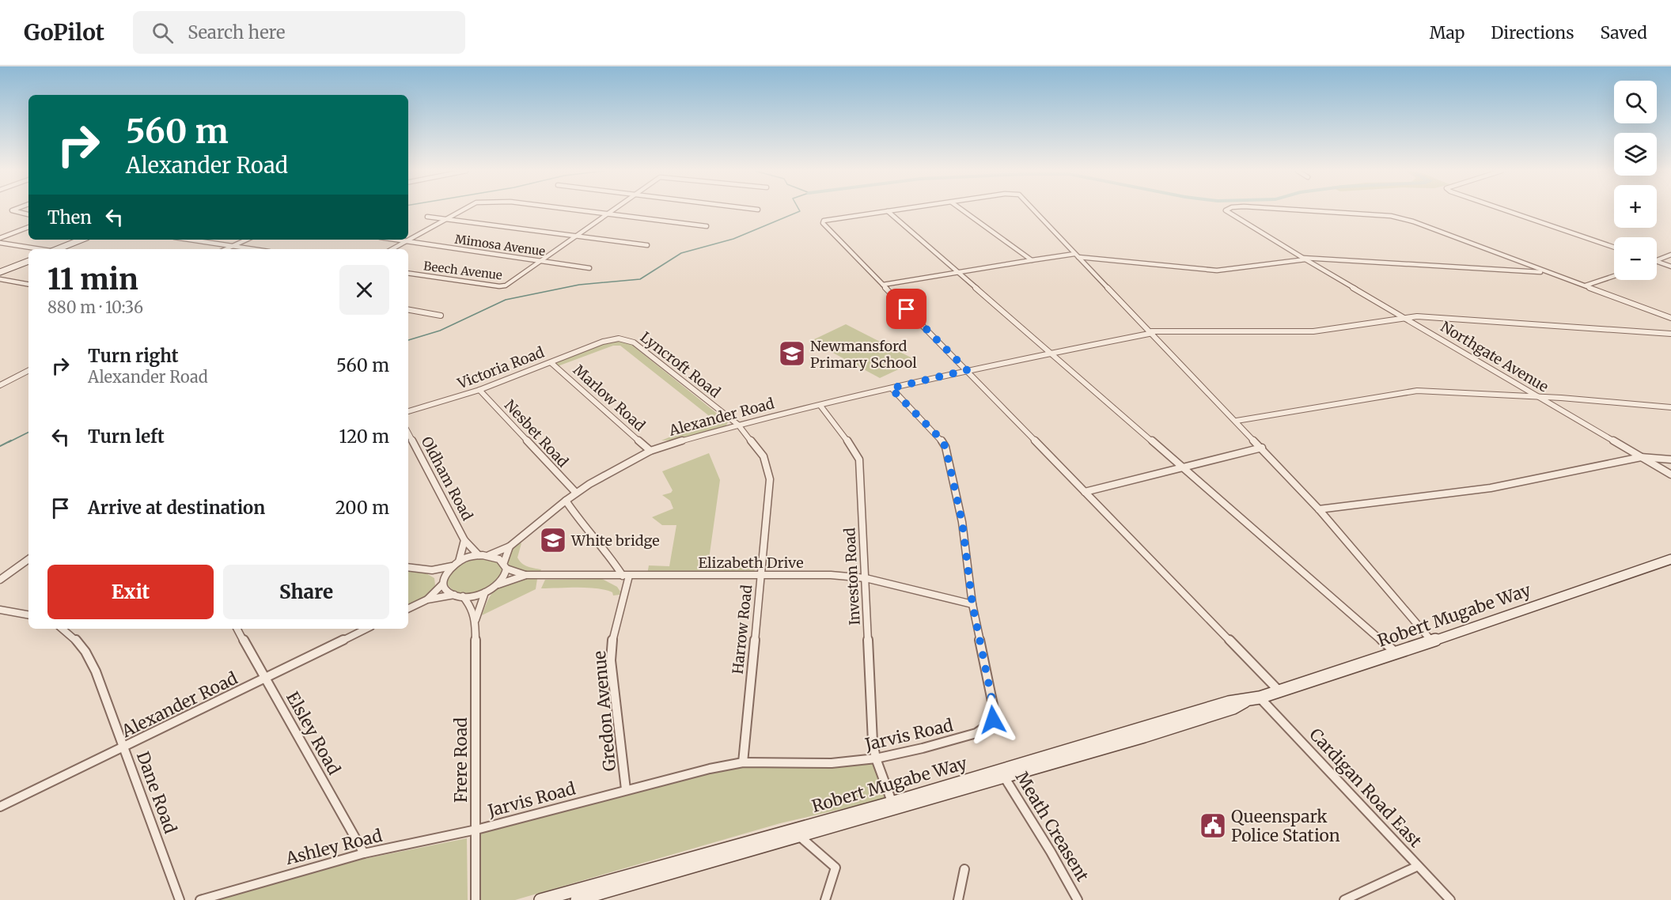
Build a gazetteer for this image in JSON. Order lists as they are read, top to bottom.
{
  "streets": {
    "main road": ["Robert Mugabe Way"],
    "street": [
      "Mimosa Avenue",
      "Beech Avenue",
      "Northgate Avenue",
      "Lyncroft Road",
      "Victoria Road",
      "Marlow Road",
      "Alexander Road",
      "Nesbet Road",
      "Oldham Road",
      "Elizabeth Drive",
      "Investon Road",
      "Harrow Road",
      "Gredon Avenue",
      "Elsley Road",
      "Jarvis Road",
      "Frere Road",
      "Cardigan Road East",
      "Dane Road",
      "Meath Creasent",
      "Ashley Road"
    ]
  },
  "crossings": [
    ["Mimosa Avenue", "Beech Avenue"],
    ["Northgate Avenue", "Alexander Road"],
    ["Lyncroft Road", "Victoria Road"],
    ["Lyncroft Road", "Alexander Road"],
    ["Lyncroft Road", "Harrow Road"],
    ["Victoria Road", "Marlow Road"],
    ["Victoria Road", "Nesbet Road"],
    ["Marlow Road", "Alexander Road"],
    ["Alexander Road", "Nesbet Road"],
    ["Alexander Road", "Oldham Road"],
    ["Alexander Road", "Elizabeth Drive"],
    ["Alexander Road", "Investon Road"],
    ["Alexander Road", "Harrow Road"],
    ["Alexander Road", "Elsley Road"],
    ["Alexander Road", "Jarvis Road"],
    ["Alexander Road", "Frere Road"],
    ["Alexander Road", "Dane Road"],
    ["Oldham Road", "Elizabeth Drive"],
    ["Oldham Road", "Frere Road"],
    ["Elizabeth Drive", "Investon Road"],
    ["Elizabeth Drive", "Harrow Road"],
    ["Elizabeth Drive", "Gredon Avenue"],
    ["Elizabeth Drive", "Jarvis Road"],
    ["Elizabeth Drive", "Frere Road"],
    ["Investon Road", "Robert Mugabe Way"],
    ["Investon Road", "Jarvis Road"],
    ["Robert Mugabe Way", "Cardigan Road East"],
    ["Robert Mugabe Way", "Meath Creasent"],
    ["Harrow Road", "Jarvis Road"],
    ["Gredon Avenue", "Jarvis Road"],
    ["Elsley Road", "Ashley Road"],
    ["Jarvis Road", "Frere Road"],
    ["Jarvis Road", "Ashley Road"],
    ["Frere Road", "Ashley Road"]
  ],
  "places": {
    "school or university": ["Newmansford Primary School", "White bridge"],
    "public building": ["Queenspark Police Station"]
  },
  "page": {
    "header": "GoPilot",
    "search": "Search here",
    "nav": ["Map", "Directions", "Saved"],
    "map_buttons": ["+", "−"],
    "turn": ["560 m", "Alexander Road"],
    "then": "Then",
    "heading": ["11 min", "880 m · 10:36"],
    "list": [
      {
        "name": "Turn right",
        "note": "Alexander Road",
        "value": "560 m"
      },
      {
        "name": "Turn left",
        "value": "120 m"
      },
      {
        "name": "Arrive at destination",
        "value": "200 m"
      }
    ],
    "buttons": ["Exit", "Share"]
  }
}
